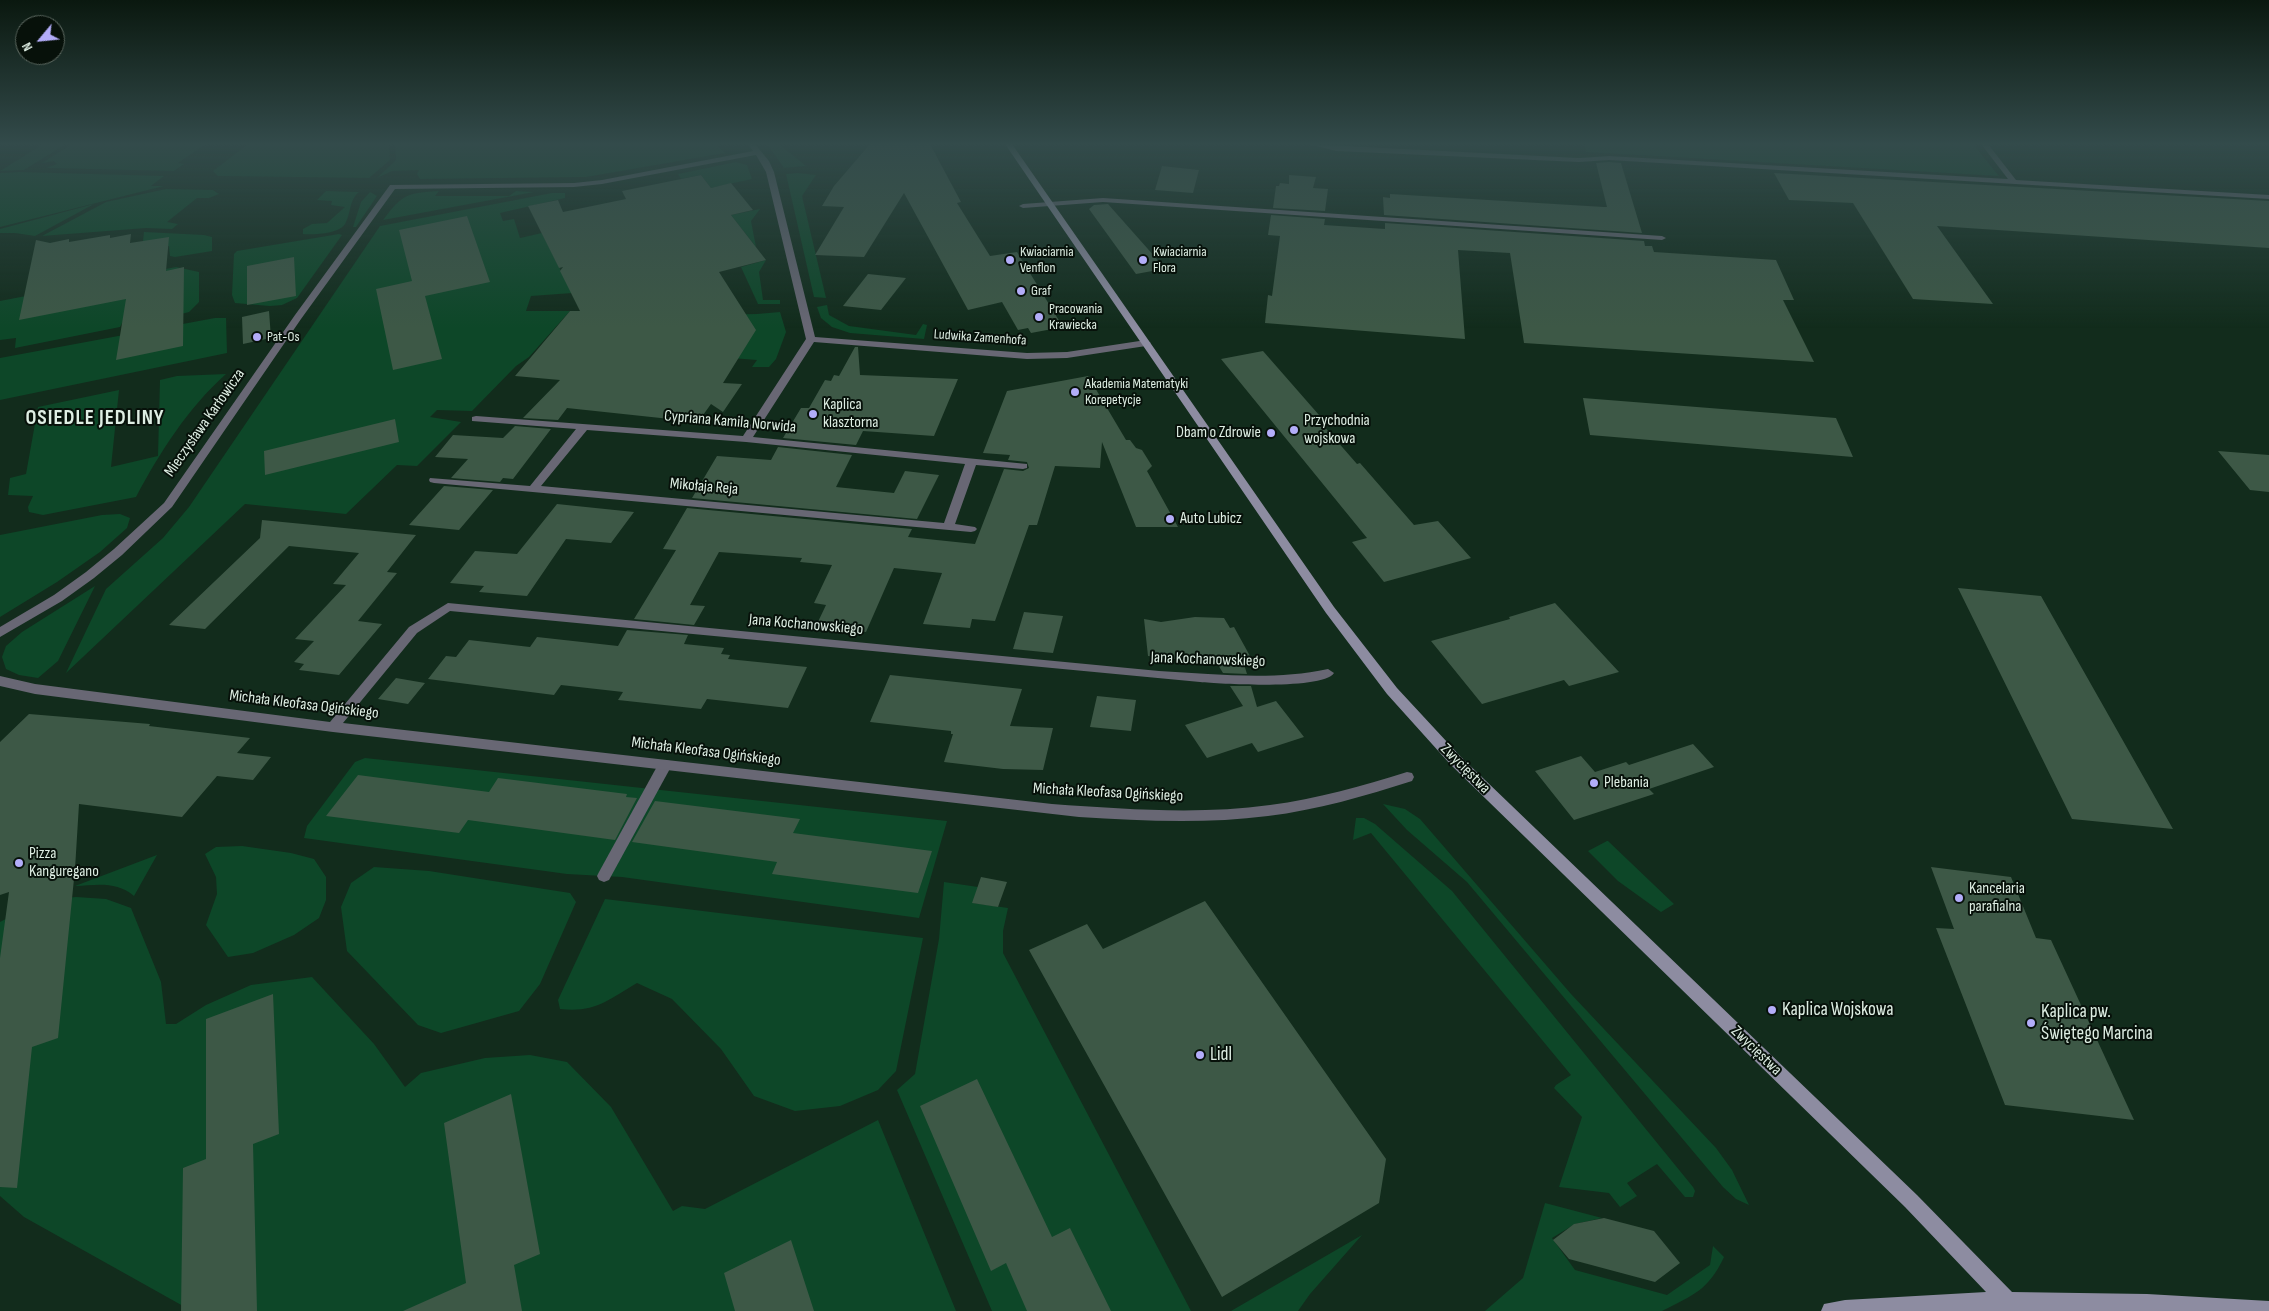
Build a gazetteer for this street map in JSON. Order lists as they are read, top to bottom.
{
  "streets": {
    "main road": ["Zwycięstwa"],
    "street": [
      "Ludwika Zamenhofa",
      "Cypriana Kamila Norwida",
      "Mieczysława Karłowicza",
      "Mikołaja Reja",
      "Jana Kochanowskiego",
      "Michała Kleofasa Ogińskiego"
    ]
  },
  "crossings": [
    ["Ludwika Zamenhofa", "Zwycięstwa"],
    ["Jana Kochanowskiego", "Michała Kleofasa Ogińskiego"]
  ],
  "districts": ["OSIEDLE JEDLINY"],
  "places": [
    "Kwiaciarnia Venflon",
    "Kwiaciarnia Flora",
    "Graf",
    "Pracowania Krawiecka",
    "Pat-Os",
    "Akademia Matematyki Korepetycje",
    "Kaplica klasztorna",
    "Przychodnia wojskowa",
    "Dbam o Zdrowie",
    "Auto Lubicz",
    "Plebania",
    "Pizza Kanguregano",
    "Kancelaria parafialna",
    "Kaplica Wojskowa",
    "Kaplica pw. Świętego Marcina",
    "Lidl"
  ],
  "north": "bottom left"
}
